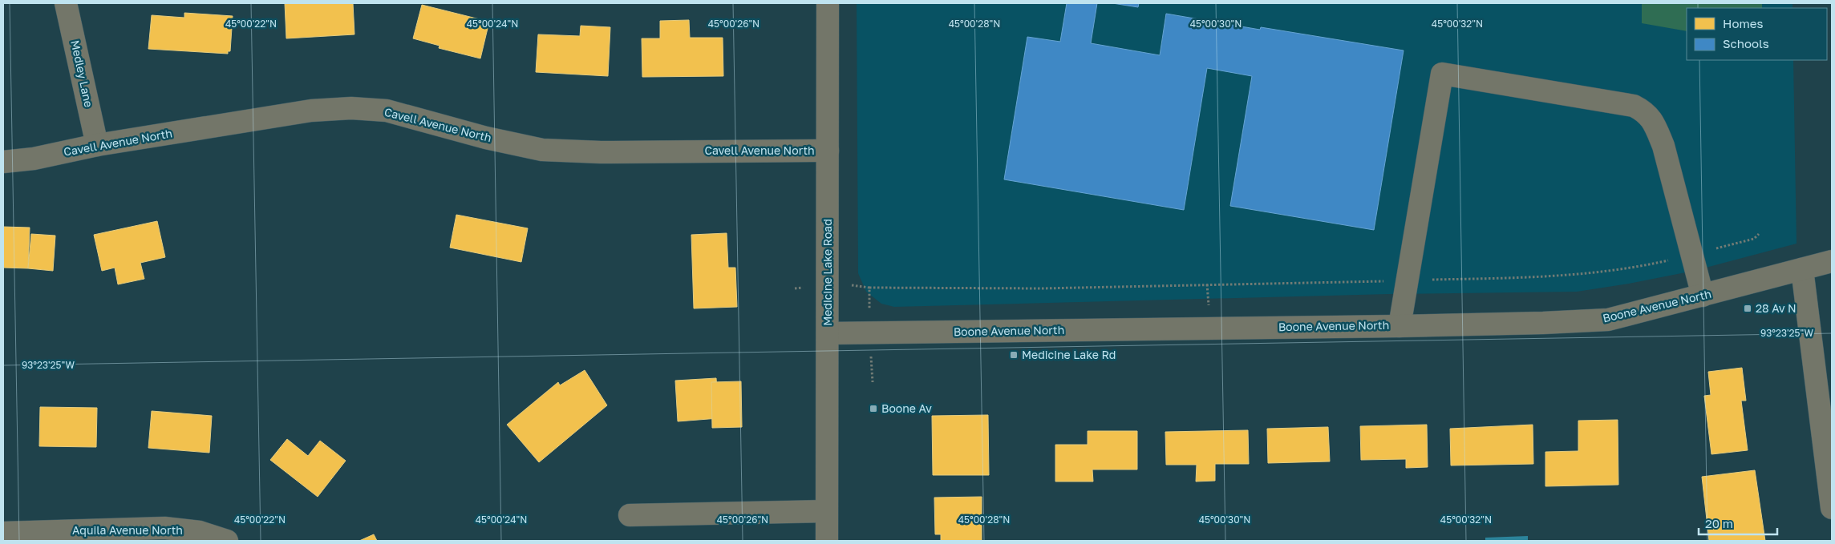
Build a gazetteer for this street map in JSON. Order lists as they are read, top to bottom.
{
  "streets": {
    "street": [
      "Medley Lane",
      "Cavell Avenue North",
      "Medicine Lake Road",
      "Boone Avenue North",
      "Aquila Avenue North"
    ]
  },
  "crossings": [
    ["Medley Lane", "Cavell Avenue North"],
    ["Cavell Avenue North", "Medicine Lake Road"],
    ["Medicine Lake Road", "Boone Avenue North"]
  ],
  "places": {
    "transit": ["28 Av N", "Medicine Lake Rd", "Boone Av"]
  },
  "legend": ["Homes", "Schools"],
  "scale_bar": "20 m",
  "coordinates": [
    "45°00'22\"N",
    "45°00'24\"N",
    "45°00'26\"N",
    "45°00'28\"N",
    "45°00'30\"N",
    "45°00'32\"N",
    "93°23'25\"W"
  ]
}
